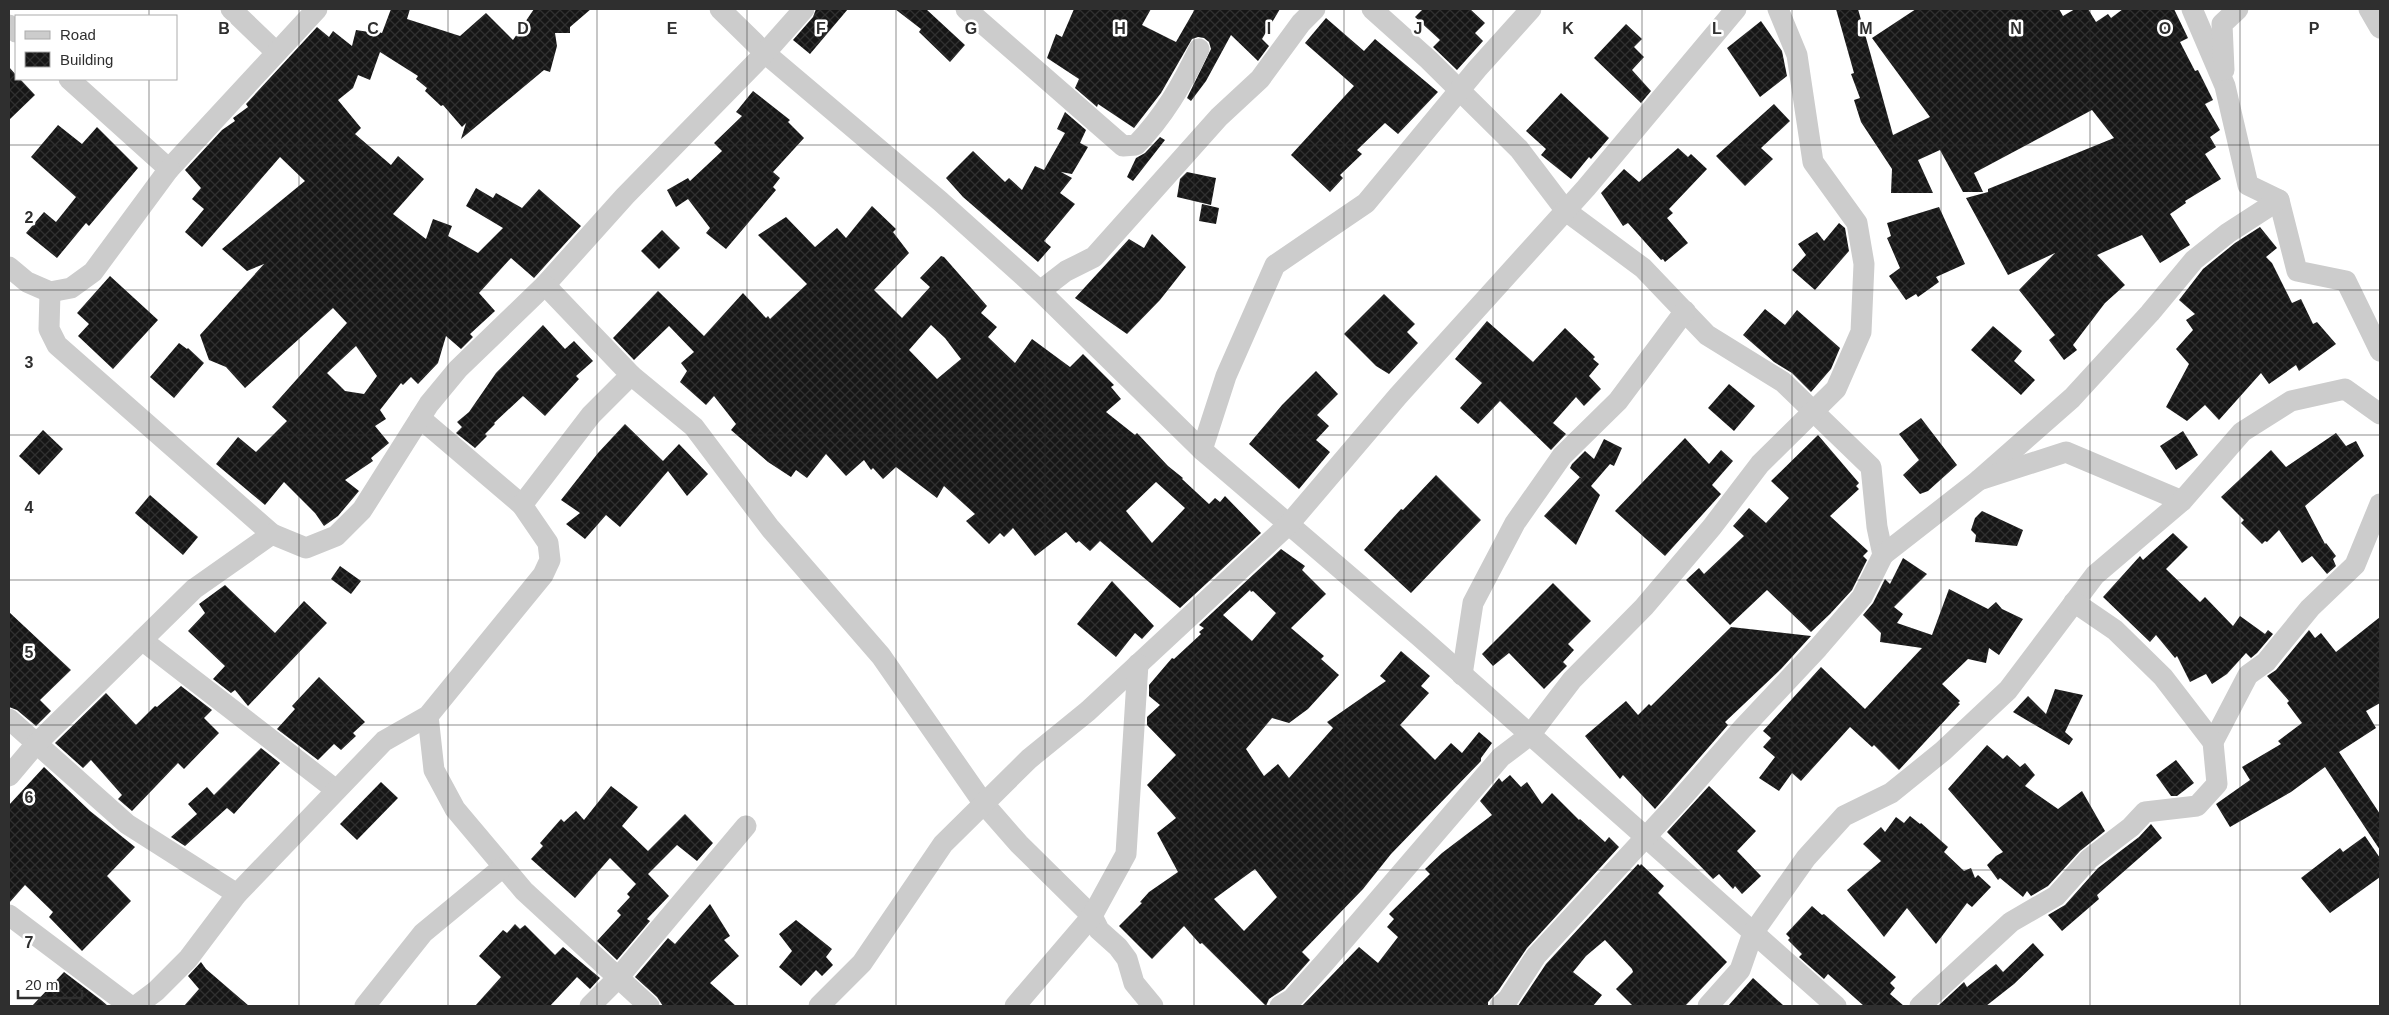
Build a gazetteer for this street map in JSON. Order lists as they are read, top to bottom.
{
  "legend": ["Road", "Building"],
  "scale_bar": "20 m",
  "grid": {
    "columns": [
      "B",
      "C",
      "D",
      "E",
      "F",
      "G",
      "H",
      "I",
      "J",
      "K",
      "L",
      "M",
      "N",
      "O",
      "P"
    ],
    "rows": [
      "2",
      "3",
      "4",
      "5",
      "6",
      "7"
    ]
  }
}
